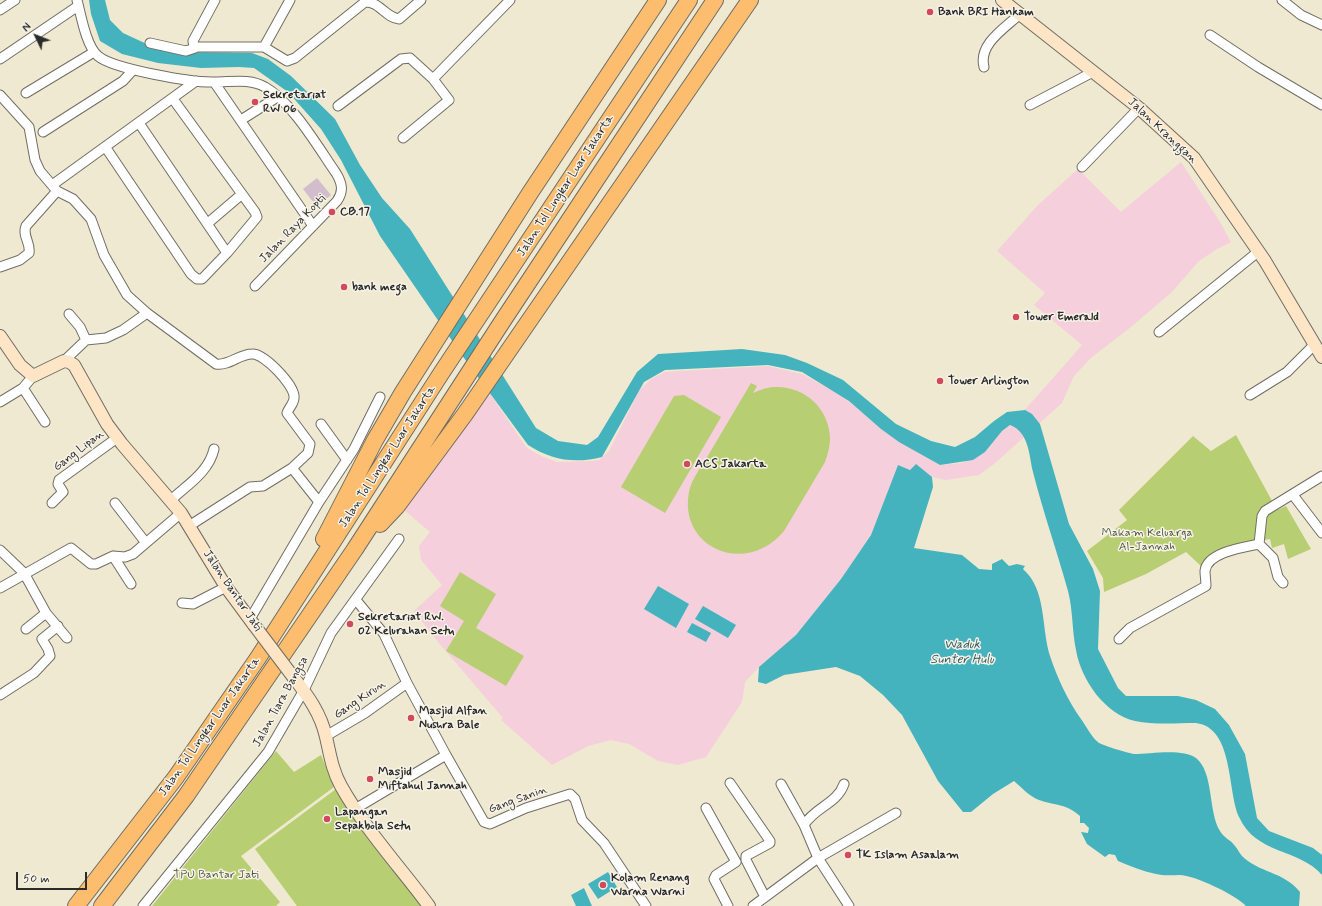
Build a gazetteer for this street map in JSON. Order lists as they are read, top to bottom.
{
  "streets": {
    "highway": ["Jalan Tol Lingkar Luar Jakarta"],
    "street": [
      "Jalan Kranggan",
      "Jalan Raya Kopti",
      "Gang Lipan",
      "Jalan Bantar Jati",
      "Gang Kirun",
      "Jalan Tiara Bangsa",
      "Gang Sanin"
    ]
  },
  "crossings": [
    ["Gang Lipan", "Jalan Bantar Jati"],
    ["Jalan Bantar Jati", "Gang Kirun"],
    ["Jalan Bantar Jati", "Jalan Tiara Bangsa"],
    ["Gang Kirun", "Gang Sanin"],
    ["Jalan Tiara Bangsa", "Gang Sanin"]
  ],
  "water": ["Waduk Sunter Hulu"],
  "parks": ["Makam Keluarga Al-Jannah", "TPU Bantar Jati"],
  "places": [
    "Bank BRI Hankam",
    "Sekretariat RW 06",
    "CB.17",
    "bank mega",
    "Tower Emerald",
    "Tower Arlington",
    "ACS Jakarta",
    "Sekretariat RW. 02 Kelurahan Setu",
    "Masjid Alfan Nushra Bale",
    "Masjid Miftahul Jannah",
    "Lapangan Sepakbola Setu",
    "TK Islam Asaalam",
    "Kolam Renang Warna Warni"
  ],
  "scale_bar": "50 m",
  "north": "top left"
}
